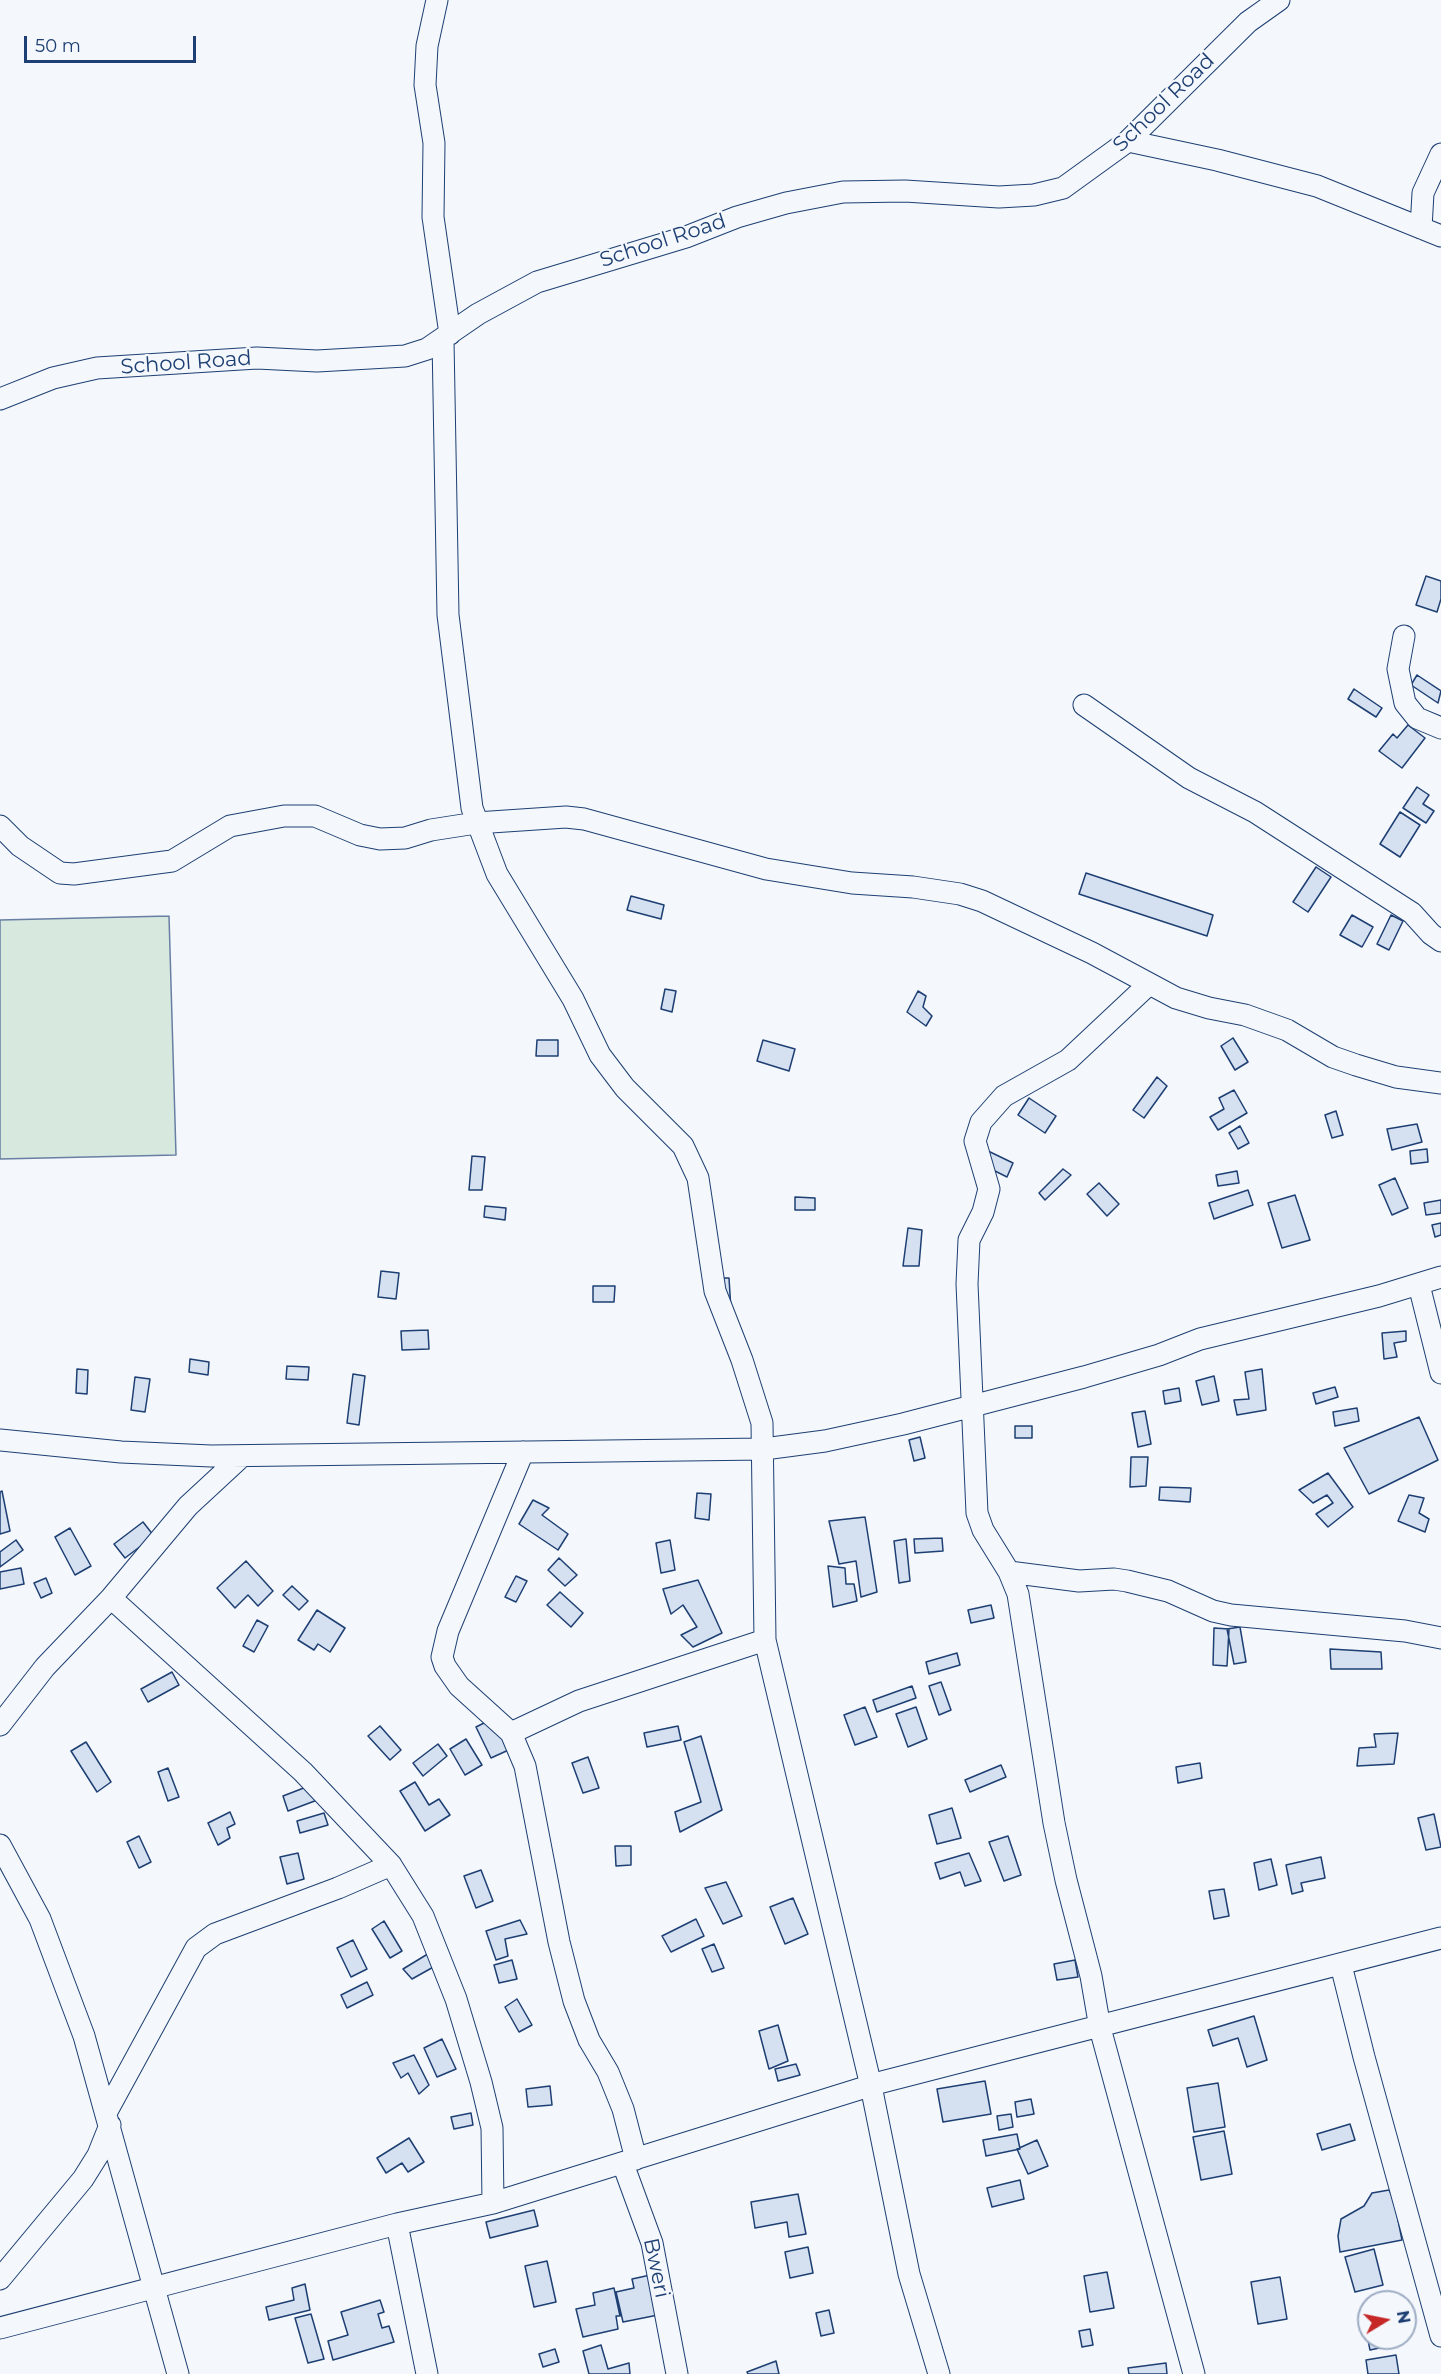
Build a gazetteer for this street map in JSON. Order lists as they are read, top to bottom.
{
  "streets": {
    "street": ["School Road", "Bweri"]
  },
  "scale_bar": "50 m",
  "north": "right"
}
